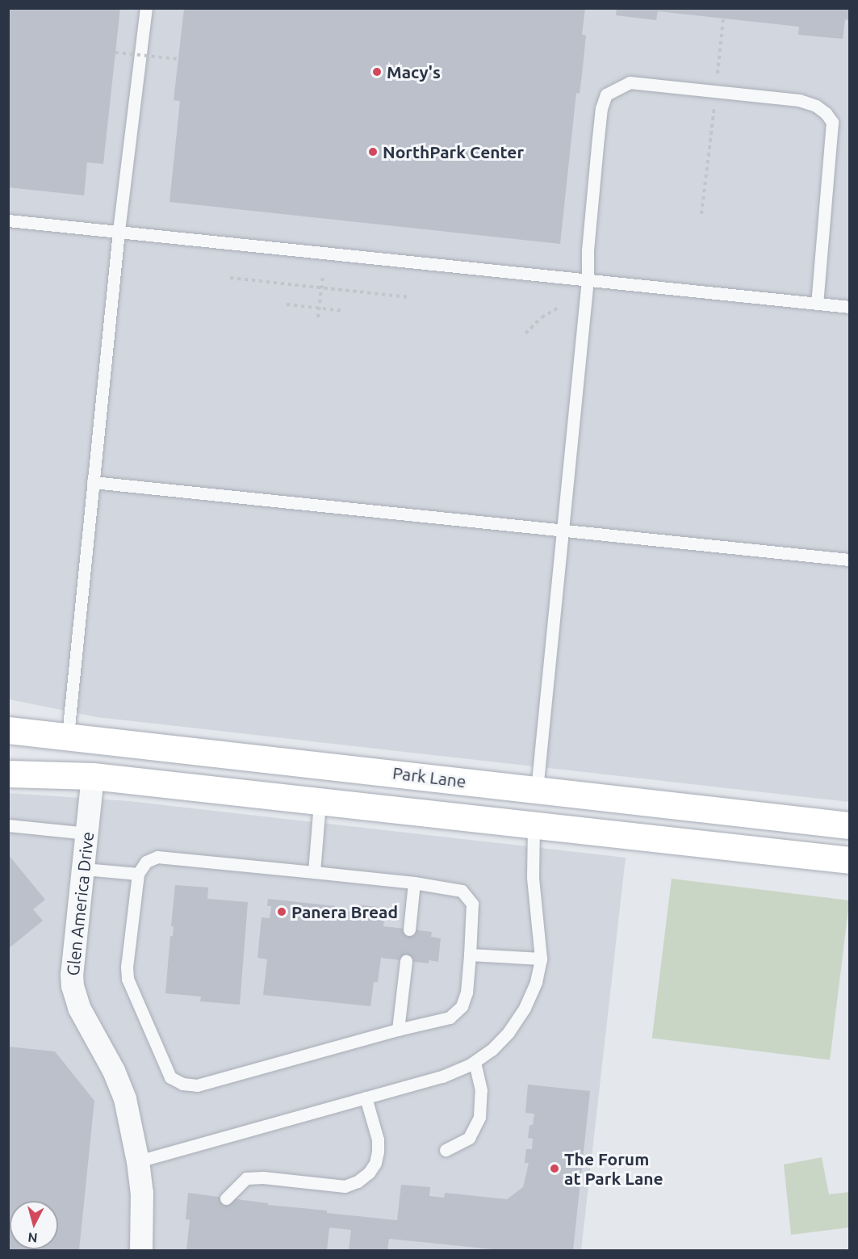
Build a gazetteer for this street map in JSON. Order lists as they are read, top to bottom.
{
  "streets": {
    "main road": ["Park Lane"],
    "street": ["Glen America Drive"]
  },
  "places": [
    "Macy's",
    "NorthPark Center",
    "Panera Bread",
    "The Forum at Park Lane"
  ],
  "north": "bottom"
}
